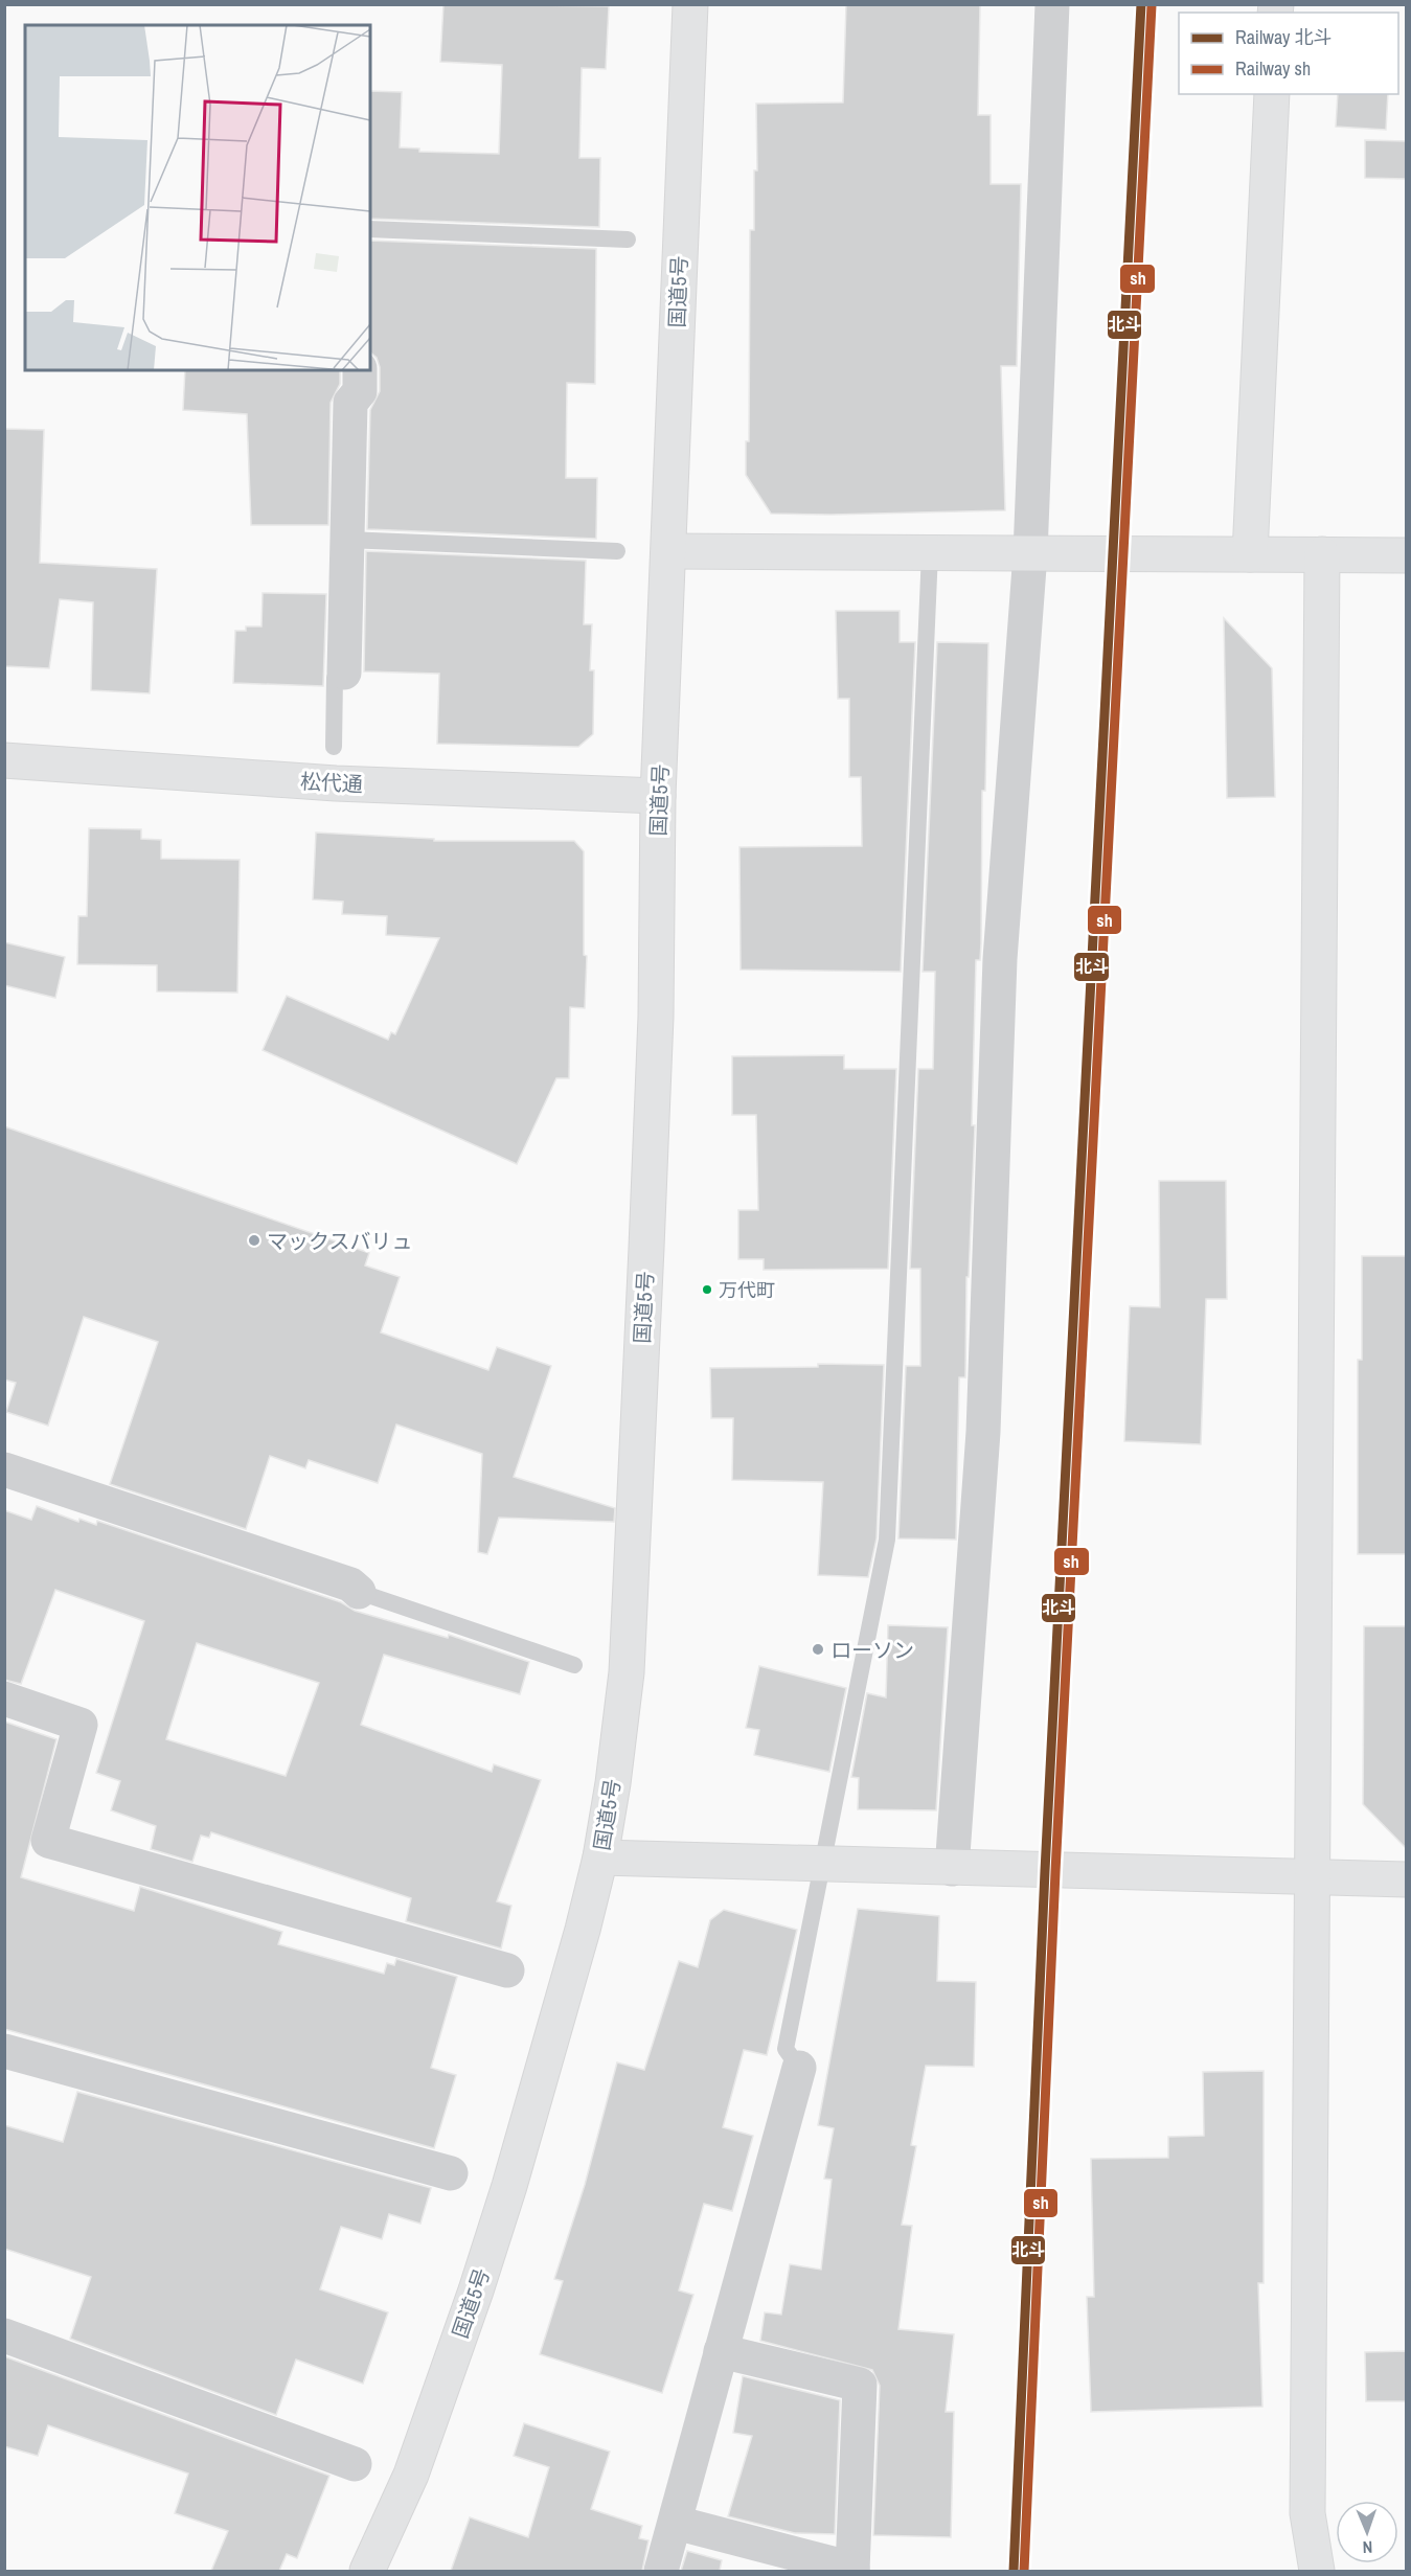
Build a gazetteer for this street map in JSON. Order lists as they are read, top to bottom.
{
  "streets": {
    "main road": ["国道5号", "松代通"]
  },
  "crossings": [
    ["国道5号", "松代通"]
  ],
  "places": ["マックスバリュ", "万代町", "ローソン"],
  "lines": ["rail line 北斗", "rail line sh"],
  "legend": ["Railway 北斗", "Railway sh"],
  "north": "bottom"
}
